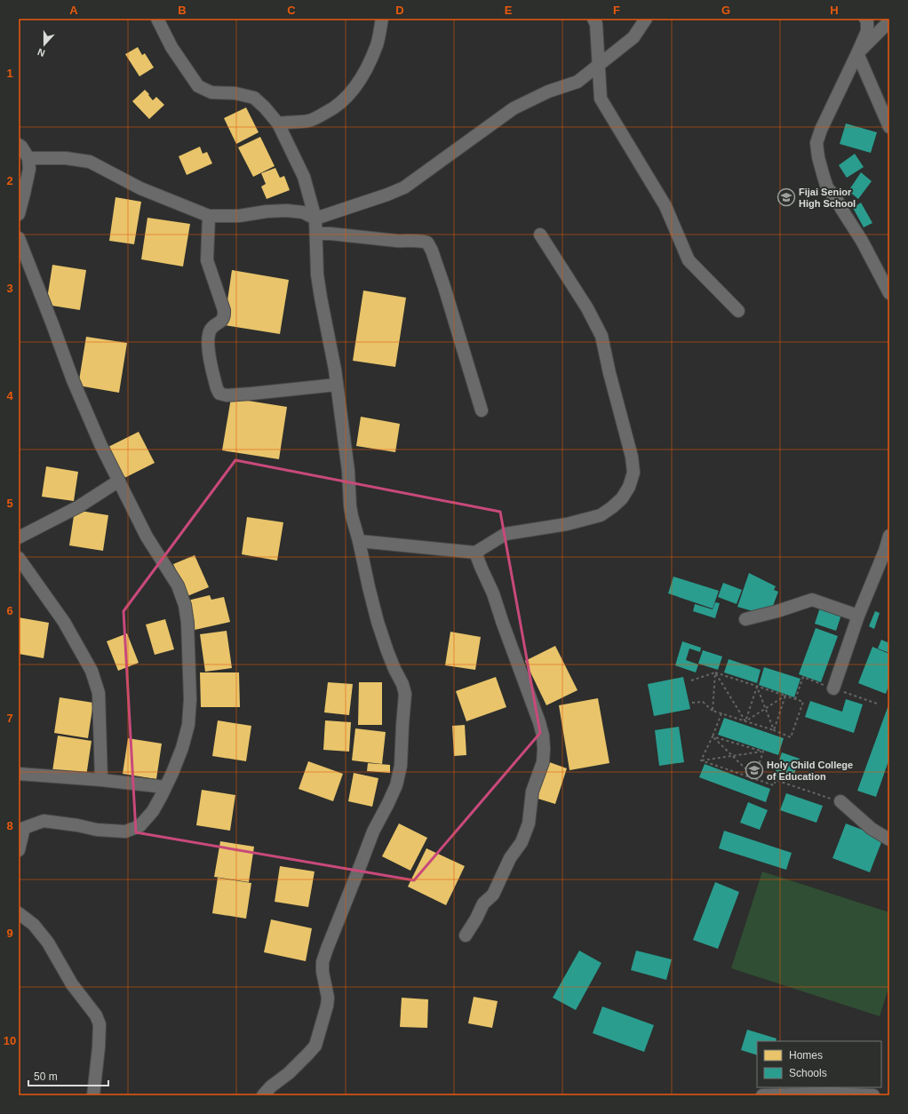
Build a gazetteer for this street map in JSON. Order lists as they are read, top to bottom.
{
  "places": {
    "school or university": ["Fijai Senior High School", "Holy Child College of Education"]
  },
  "legend": ["Homes", "Schools"],
  "scale_bar": "50 m",
  "north": "bottom",
  "grid": {
    "columns": [
      "A",
      "B",
      "C",
      "D",
      "E",
      "F",
      "G",
      "H"
    ],
    "rows": [
      "1",
      "2",
      "3",
      "4",
      "5",
      "6",
      "7",
      "8",
      "9",
      "10"
    ]
  }
}
